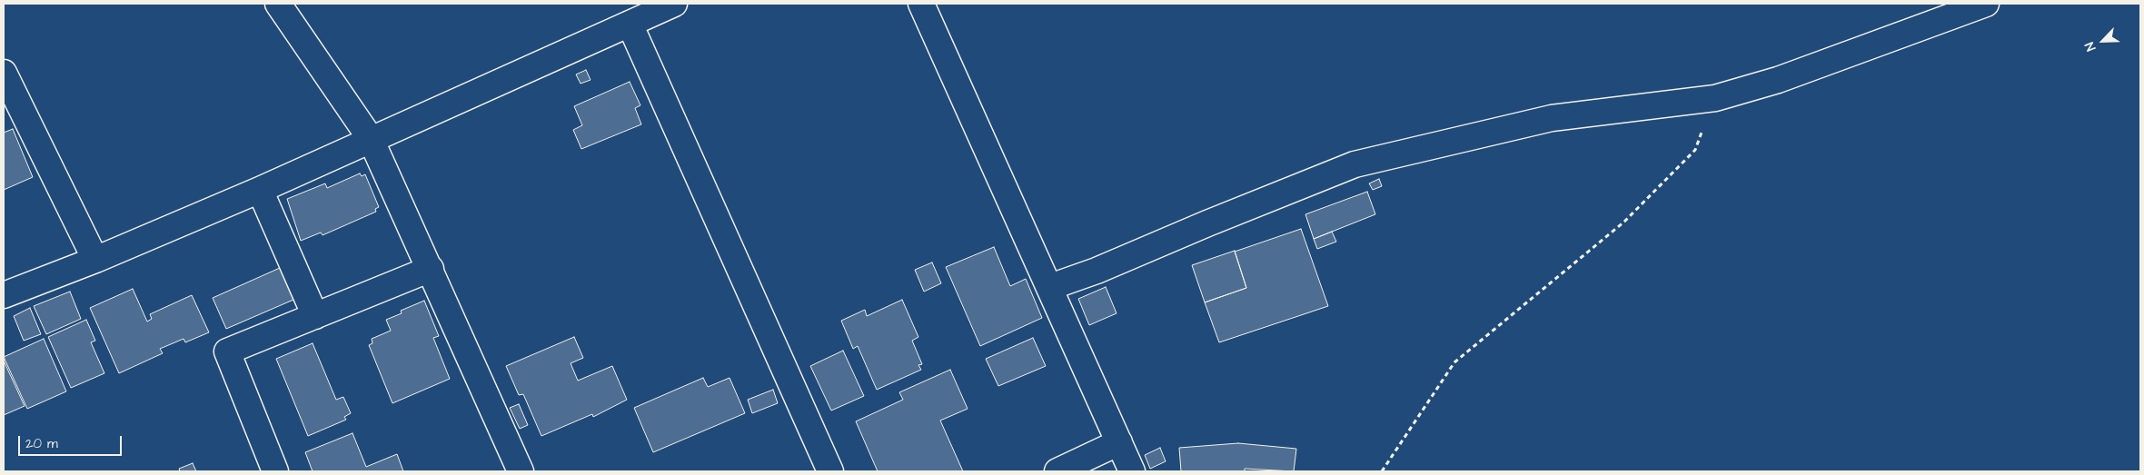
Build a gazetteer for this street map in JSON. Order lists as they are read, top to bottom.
{
  "scale_bar": "20 m",
  "north": "bottom left"
}
